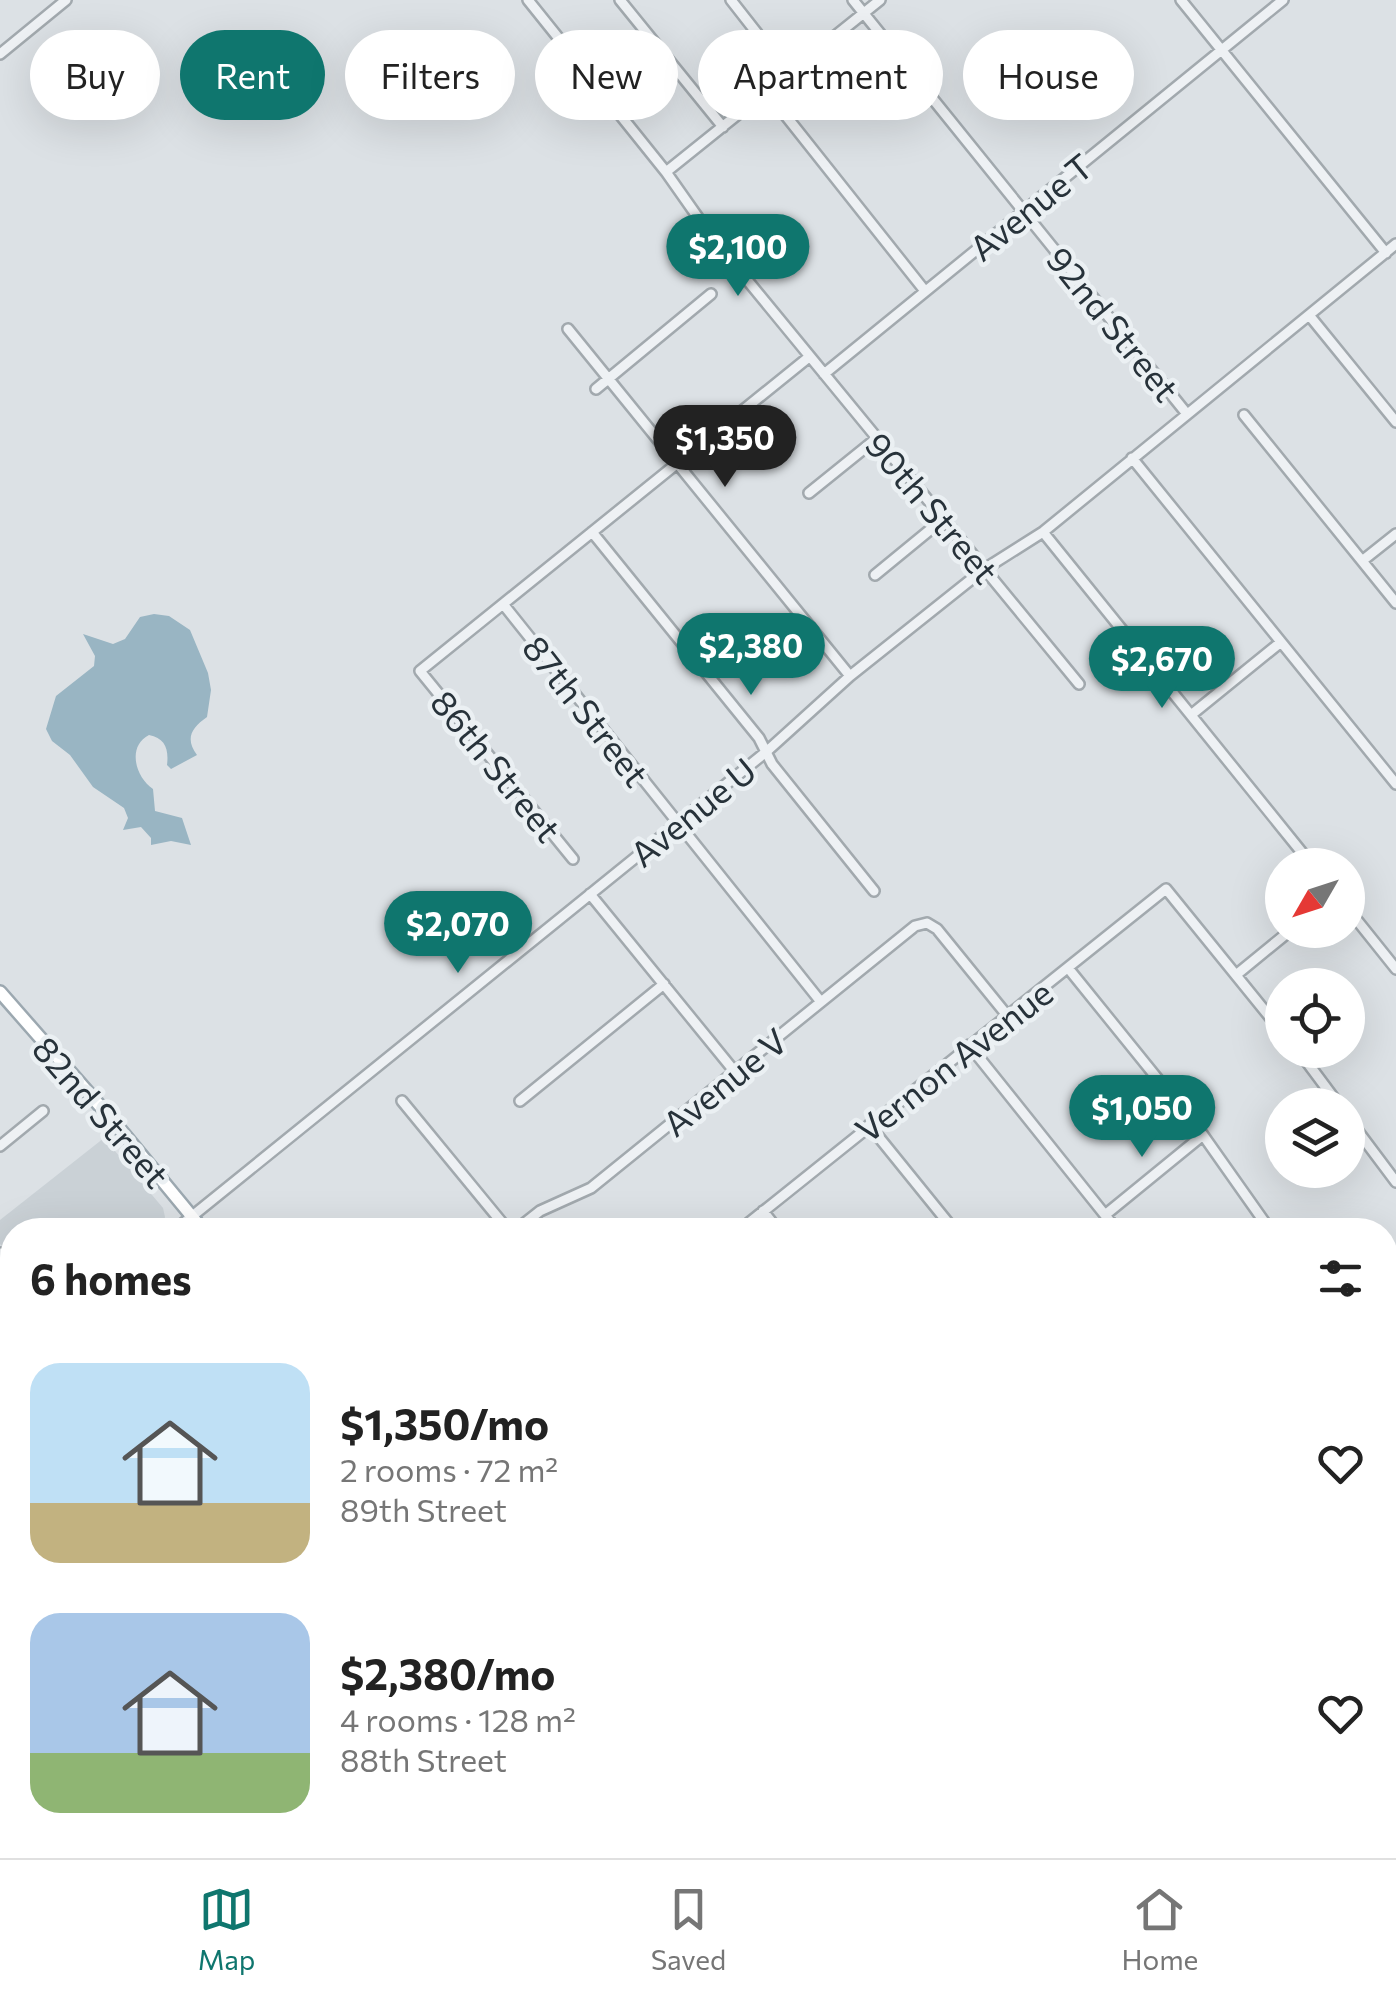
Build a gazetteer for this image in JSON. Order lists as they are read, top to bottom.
{
  "streets": {
    "main road": ["82nd Street"],
    "street": [
      "Avenue T",
      "92nd Street",
      "90th Street",
      "87th Street",
      "86th Street",
      "Avenue U",
      "Vernon Avenue",
      "Avenue V"
    ]
  },
  "crossings": [
    ["Avenue T", "92nd Street"],
    ["Avenue T", "90th Street"],
    ["92nd Street", "Avenue U"],
    ["90th Street", "Avenue U"],
    ["87th Street", "86th Street"],
    ["87th Street", "Avenue U"],
    ["87th Street", "Avenue V"],
    ["Avenue U", "82nd Street"],
    ["Vernon Avenue", "Avenue V"]
  ],
  "north": "bottom left",
  "page": {
    "chip": [
      "Buy",
      "Rent",
      "Filters",
      "New",
      "Apartment",
      "House"
    ],
    "price": [
      "$2,100",
      "$1,350",
      "$2,380",
      "$2,670",
      "$2,070",
      "$1,050"
    ],
    "heading": "6 homes",
    "list": [
      {
        "name": "$1,350/mo",
        "note": "2 rooms · 72 m² · 89th Street"
      },
      {
        "name": "$2,380/mo",
        "note": "4 rooms · 128 m² · 88th Street"
      }
    ],
    "tabs": ["Map", "Saved", "Home"]
  }
}
